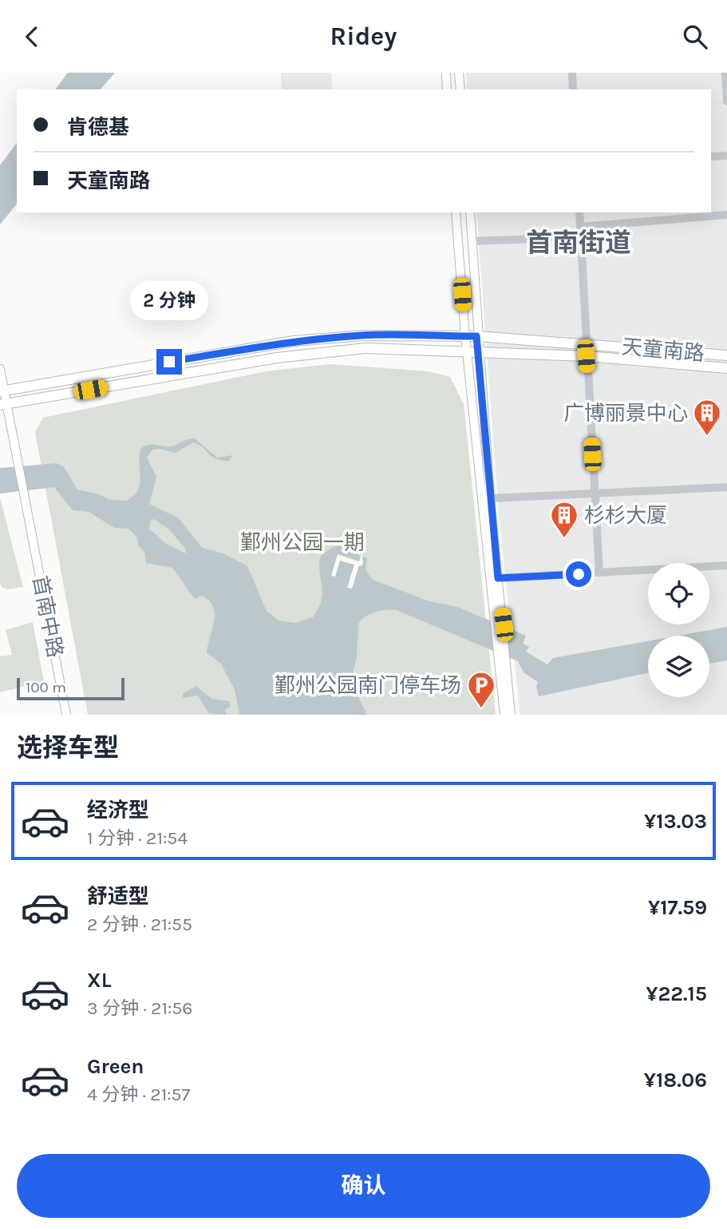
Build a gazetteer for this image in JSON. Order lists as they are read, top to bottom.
{
  "streets": {
    "main road": ["天童南路", "首南中路"]
  },
  "crossings": [
    ["天童南路", "首南中路"]
  ],
  "districts": ["首南街道"],
  "parks": ["鄞州公园一期"],
  "places": {
    "building": ["广博丽景中心", "杉杉大厦"],
    "parking": ["鄞州公园南门停车场"]
  },
  "scale_bar": "100 m",
  "page": {
    "header": "Ridey",
    "banner": ["肯德基", "天童南路"],
    "bubble": "2 分钟",
    "scale": "100 m",
    "heading": "选择车型",
    "list": [
      {
        "name": "经济型",
        "note": "1 分钟 · 21:54",
        "value": "¥13.03"
      },
      {
        "name": "舒适型",
        "note": "2 分钟 · 21:55",
        "value": "¥17.59"
      },
      {
        "name": "XL",
        "note": "3 分钟 · 21:56",
        "value": "¥22.15"
      },
      {
        "name": "Green",
        "note": "4 分钟 · 21:57",
        "value": "¥18.06"
      }
    ],
    "buttons": "确认"
  }
}
